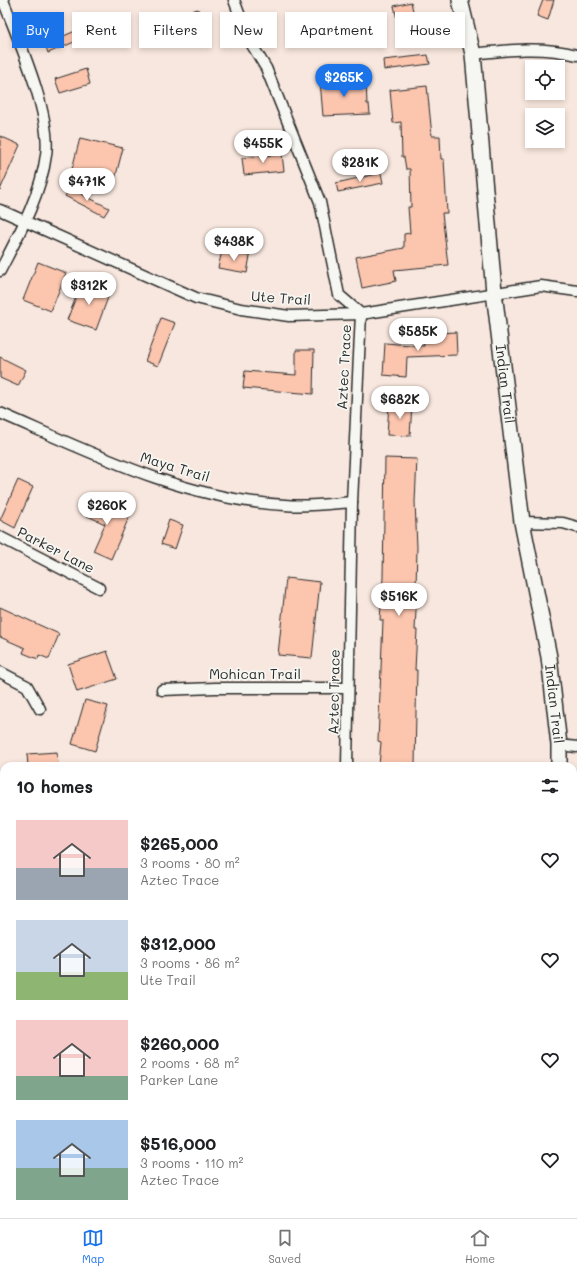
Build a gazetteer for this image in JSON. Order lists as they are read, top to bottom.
{
  "streets": {
    "street": [
      "Ute Trail",
      "Aztec Trace",
      "Indian Trail",
      "Maya Trail",
      "Parker Lane",
      "Mohican Trail"
    ]
  },
  "crossings": [
    ["Ute Trail", "Aztec Trace"],
    ["Ute Trail", "Indian Trail"],
    ["Aztec Trace", "Maya Trail"],
    ["Aztec Trace", "Mohican Trail"]
  ],
  "page": {
    "chip": [
      "Buy",
      "Rent",
      "Filters",
      "New",
      "Apartment",
      "House"
    ],
    "price": [
      "$265K",
      "$455K",
      "$281K",
      "$471K",
      "$438K",
      "$312K",
      "$585K",
      "$682K",
      "$260K",
      "$516K"
    ],
    "heading": "10 homes",
    "list": [
      {
        "name": "$265,000",
        "note": "3 rooms · 80 m² · Aztec Trace"
      },
      {
        "name": "$312,000",
        "note": "3 rooms · 86 m² · Ute Trail"
      },
      {
        "name": "$260,000",
        "note": "2 rooms · 68 m² · Parker Lane"
      },
      {
        "name": "$516,000",
        "note": "3 rooms · 110 m² · Aztec Trace"
      }
    ],
    "tabs": ["Map", "Saved", "Home"]
  }
}
